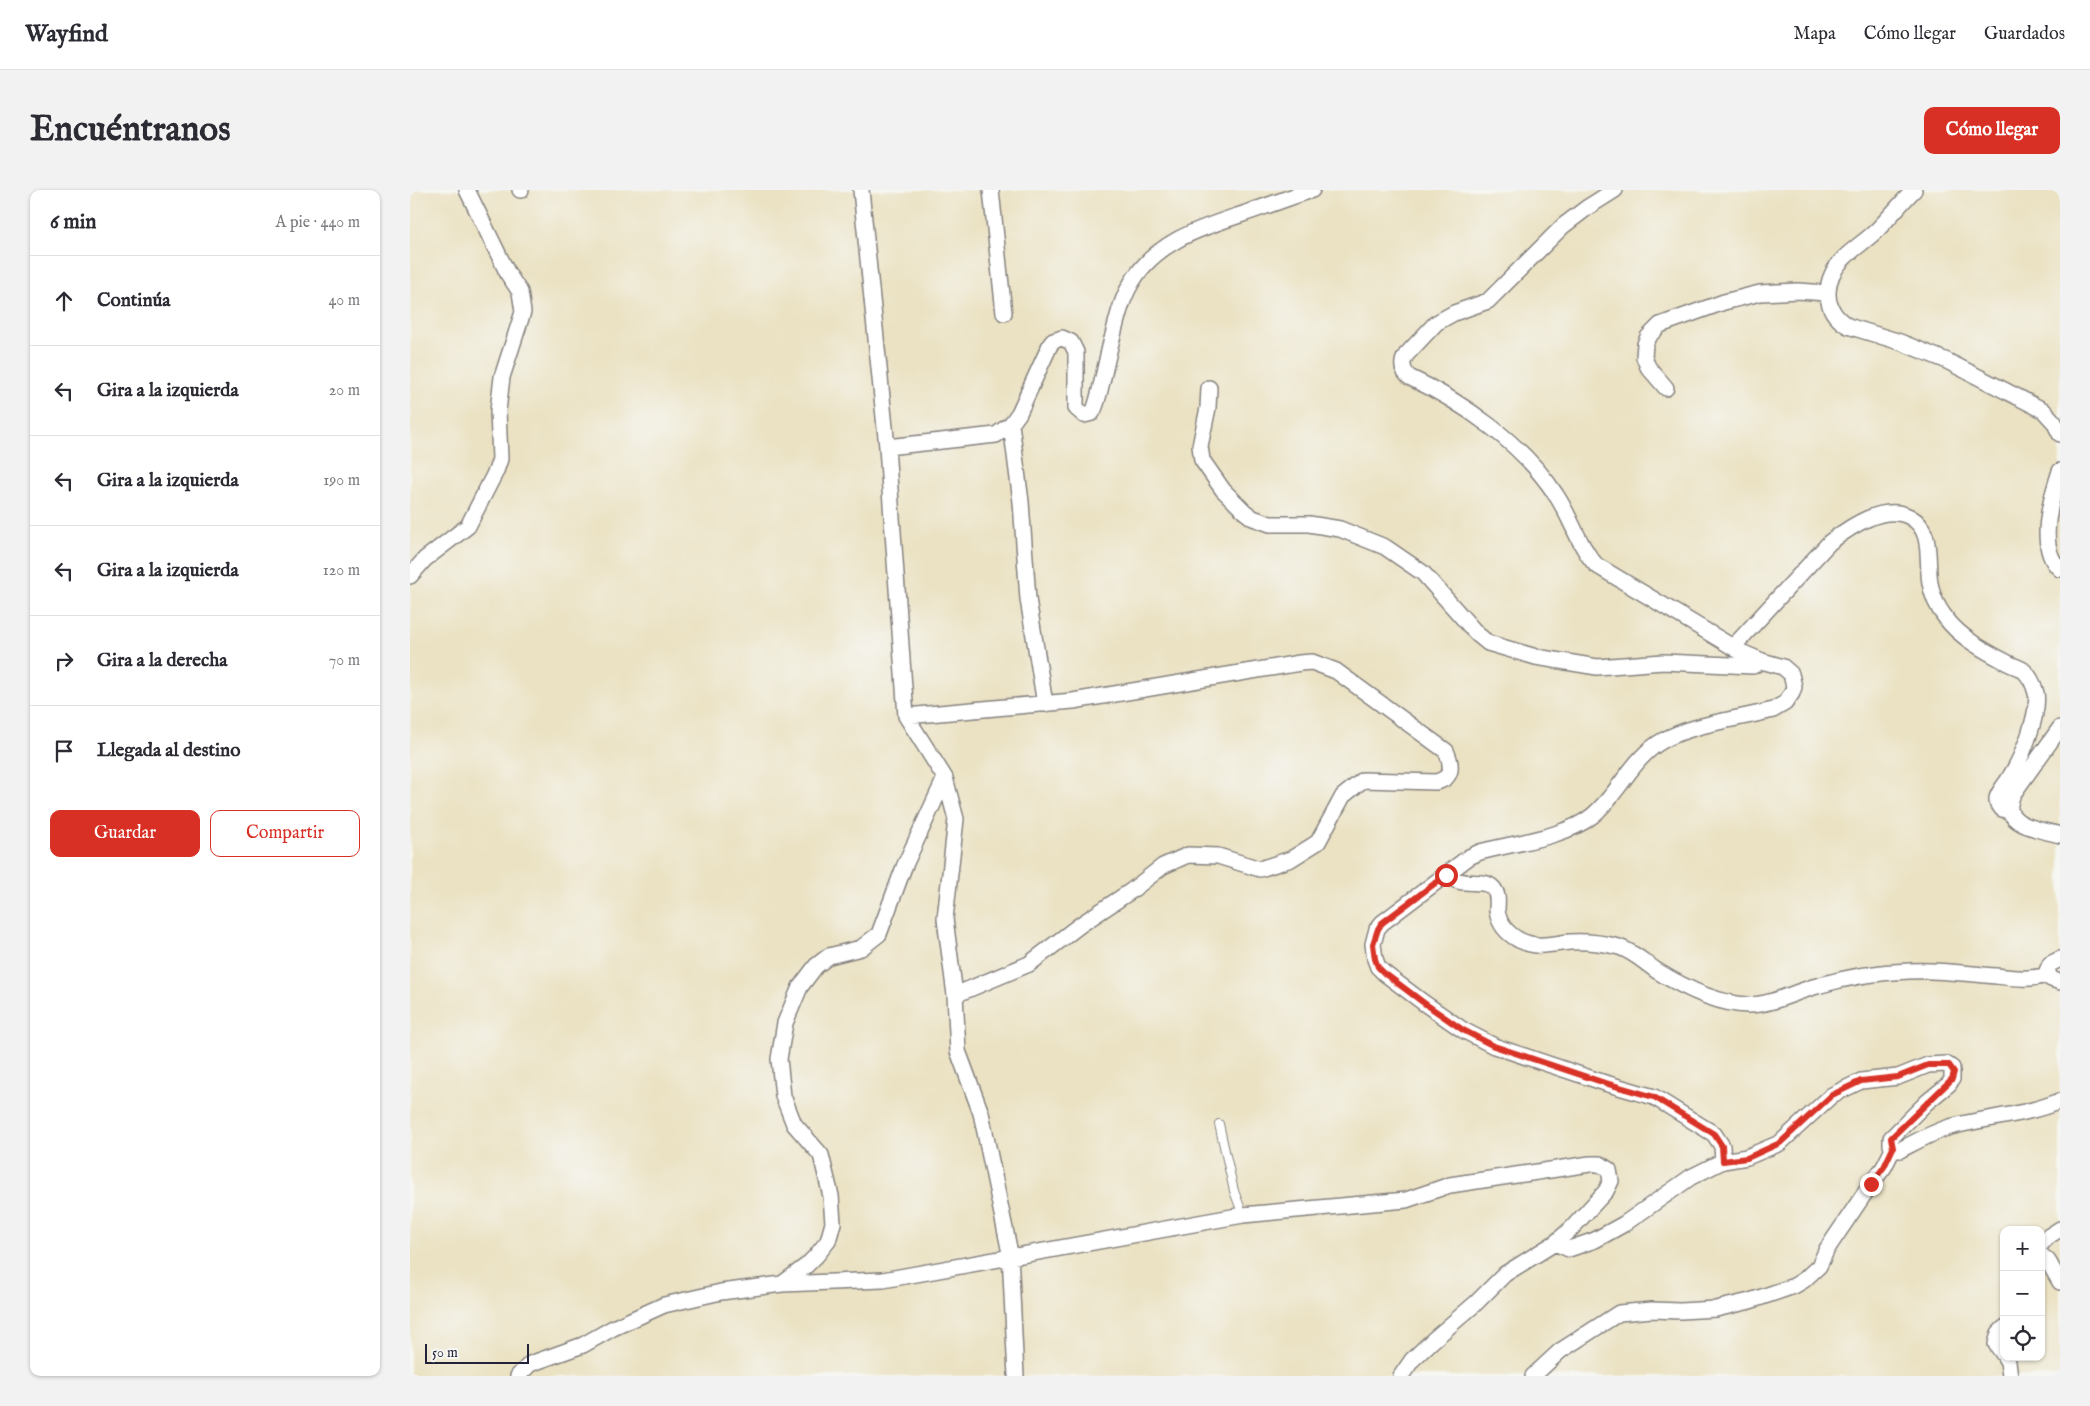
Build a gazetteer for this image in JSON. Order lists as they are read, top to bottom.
{
  "scale_bar": "50 m",
  "page": {
    "header": "Wayfind",
    "nav": ["Mapa", "Cómo llegar", "Guardados"],
    "buttons": [
      "Cómo llegar",
      ["Guardar", "Compartir"]
    ],
    "title": "Encuéntranos",
    "heading": ["6 min", "A pie · 440 m"],
    "list": [
      ["Continúa", "40 m"],
      ["Gira a la izquierda", "20 m"],
      ["Gira a la izquierda", "190 m"],
      ["Gira a la izquierda", "120 m"],
      ["Gira a la derecha", "70 m"],
      "Llegada al destino"
    ],
    "map_buttons": ["+", "−"],
    "scale": "50 m"
  }
}
